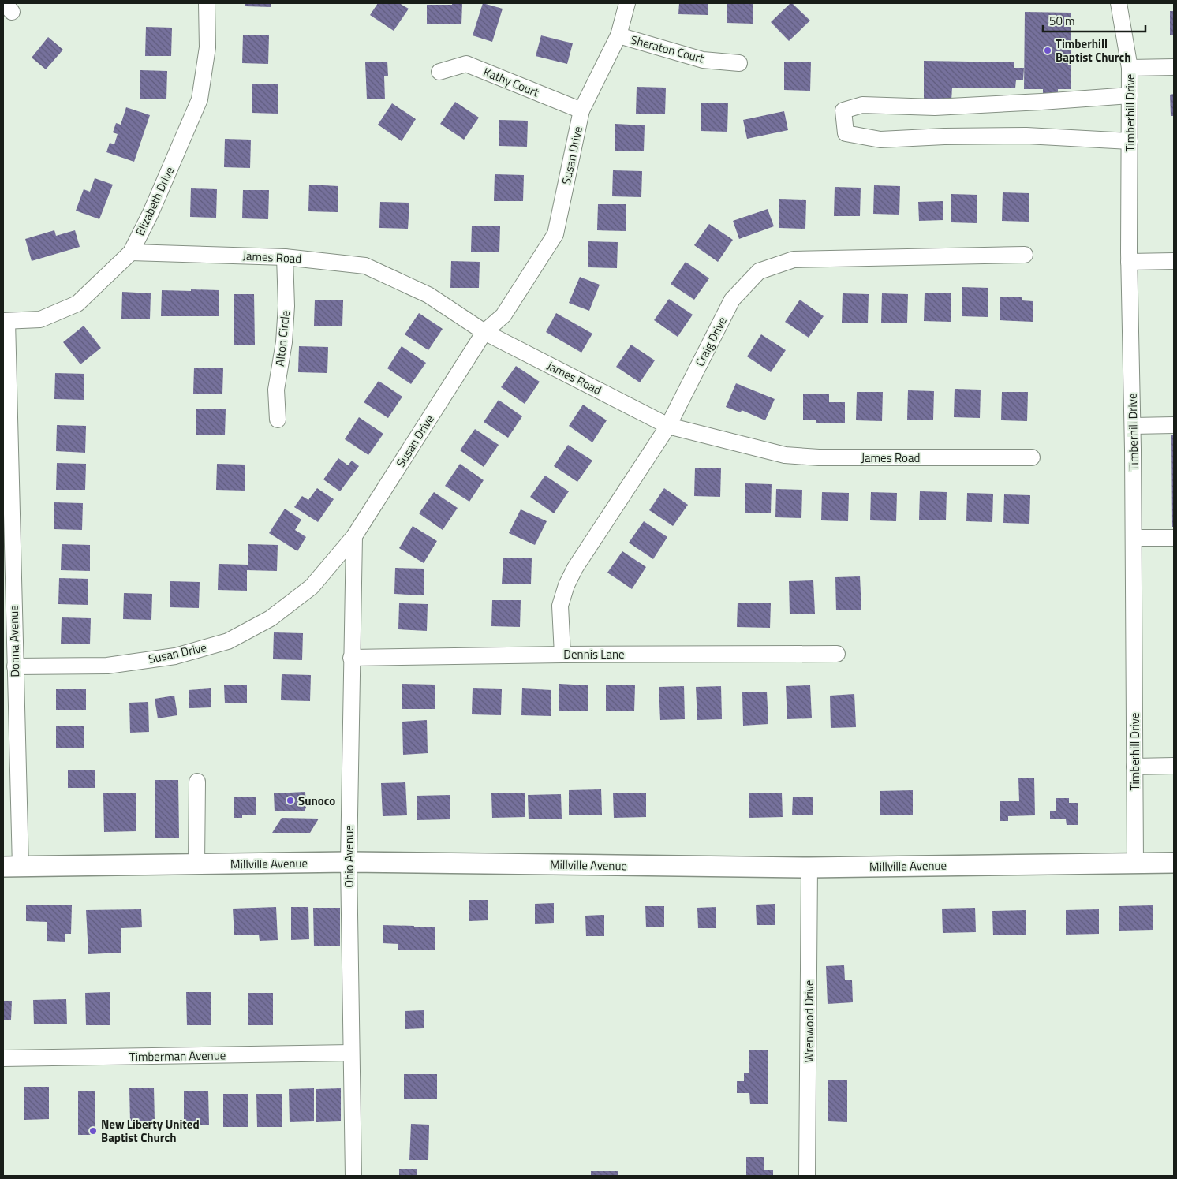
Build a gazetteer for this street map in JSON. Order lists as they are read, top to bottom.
{
  "streets": {
    "main road": ["Millville Avenue"],
    "street": [
      "Sheraton Court",
      "Kathy Court",
      "Timberhill Drive",
      "Susan Drive",
      "Elizabeth Drive",
      "James Road",
      "Alton Circle",
      "Craig Drive",
      "Donna Avenue",
      "Dennis Lane",
      "Ohio Avenue",
      "Wrenwood Drive",
      "Timberman Avenue"
    ]
  },
  "crossings": [
    ["Sheraton Court", "Susan Drive"],
    ["Kathy Court", "Susan Drive"],
    ["Timberhill Drive", "Millville Avenue"],
    ["Susan Drive", "James Road"],
    ["Susan Drive", "Donna Avenue"],
    ["Susan Drive", "Ohio Avenue"],
    ["Elizabeth Drive", "James Road"],
    ["Elizabeth Drive", "Donna Avenue"],
    ["James Road", "Alton Circle"],
    ["James Road", "Craig Drive"],
    ["Craig Drive", "Dennis Lane"],
    ["Donna Avenue", "Millville Avenue"],
    ["Dennis Lane", "Ohio Avenue"],
    ["Ohio Avenue", "Millville Avenue"],
    ["Ohio Avenue", "Timberman Avenue"],
    ["Millville Avenue", "Wrenwood Drive"]
  ],
  "places": ["Timberhill Baptist Church", "Sunoco", "New Liberty United Baptist Church"],
  "scale_bar": "50 m"
}
